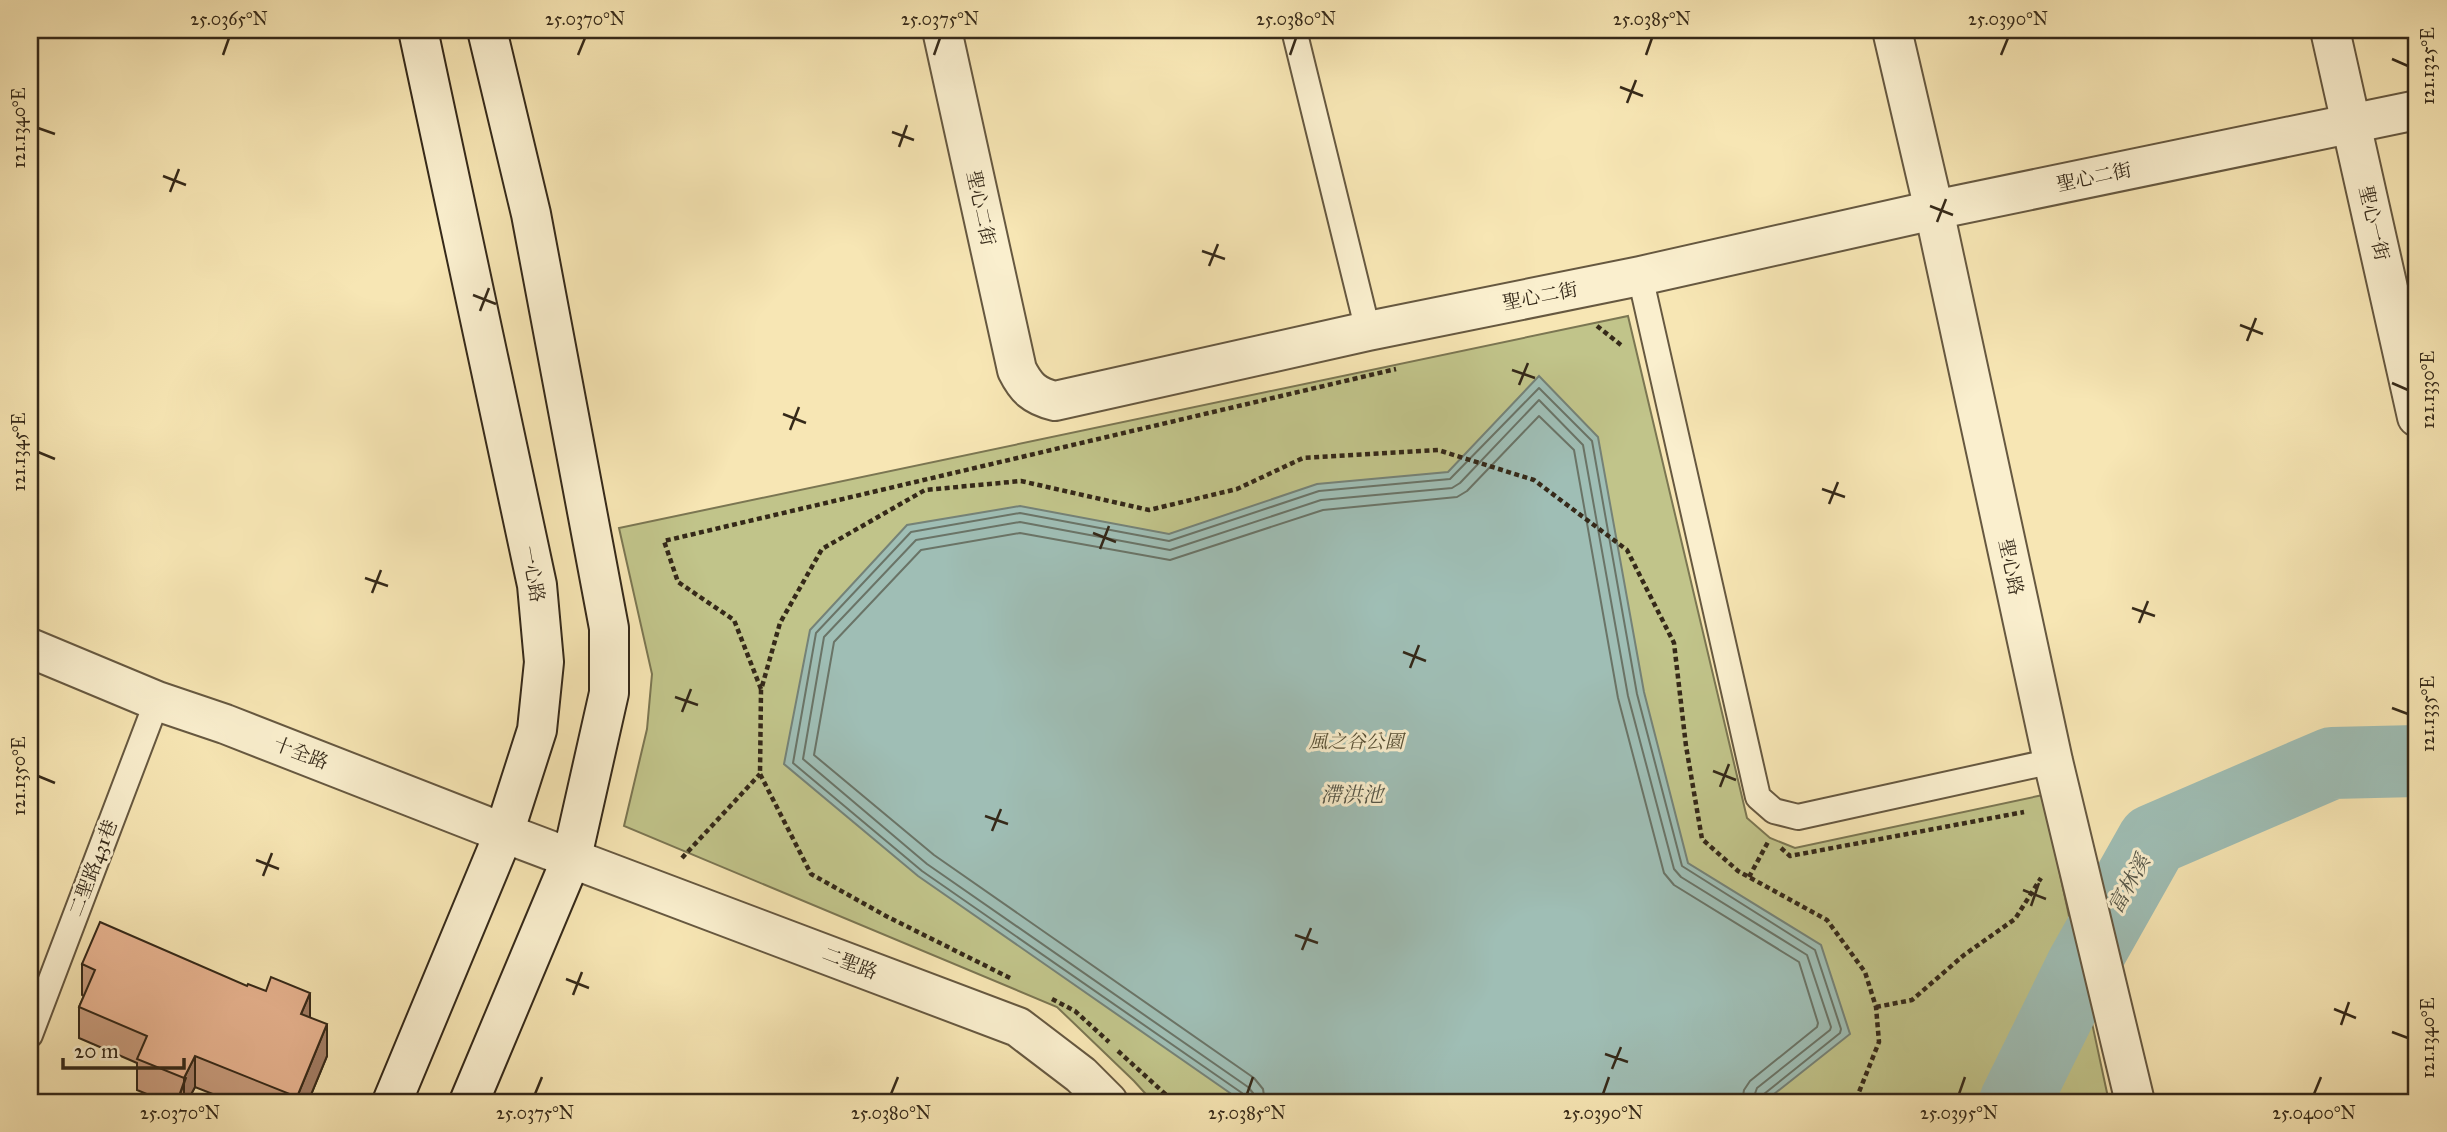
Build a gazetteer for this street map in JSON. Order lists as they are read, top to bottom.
{
  "streets": {
    "street": [
      "聖心二街",
      "聖心一街",
      "聖心路",
      "一心路",
      "十全路",
      "二聖路"
    ],
    "lane": ["二聖路431巷"]
  },
  "crossings": [
    ["聖心二街", "聖心一街"],
    ["聖心二街", "聖心路"],
    ["一心路", "十全路"],
    ["十全路", "二聖路431巷"],
    ["十全路", "二聖路"]
  ],
  "water": ["滯洪池", "富林溪"],
  "parks": ["風之谷公園"],
  "scale_bar": "20 m",
  "coordinates": [
    "25.0365°N",
    "25.0370°N",
    "25.0375°N",
    "25.0380°N",
    "25.0385°N",
    "25.0390°N",
    "121.1325°E",
    "121.1340°E",
    "121.1330°E",
    "121.1345°E",
    "121.1335°E",
    "121.1350°E",
    "25.0395°N",
    "25.0400°N"
  ]
}
